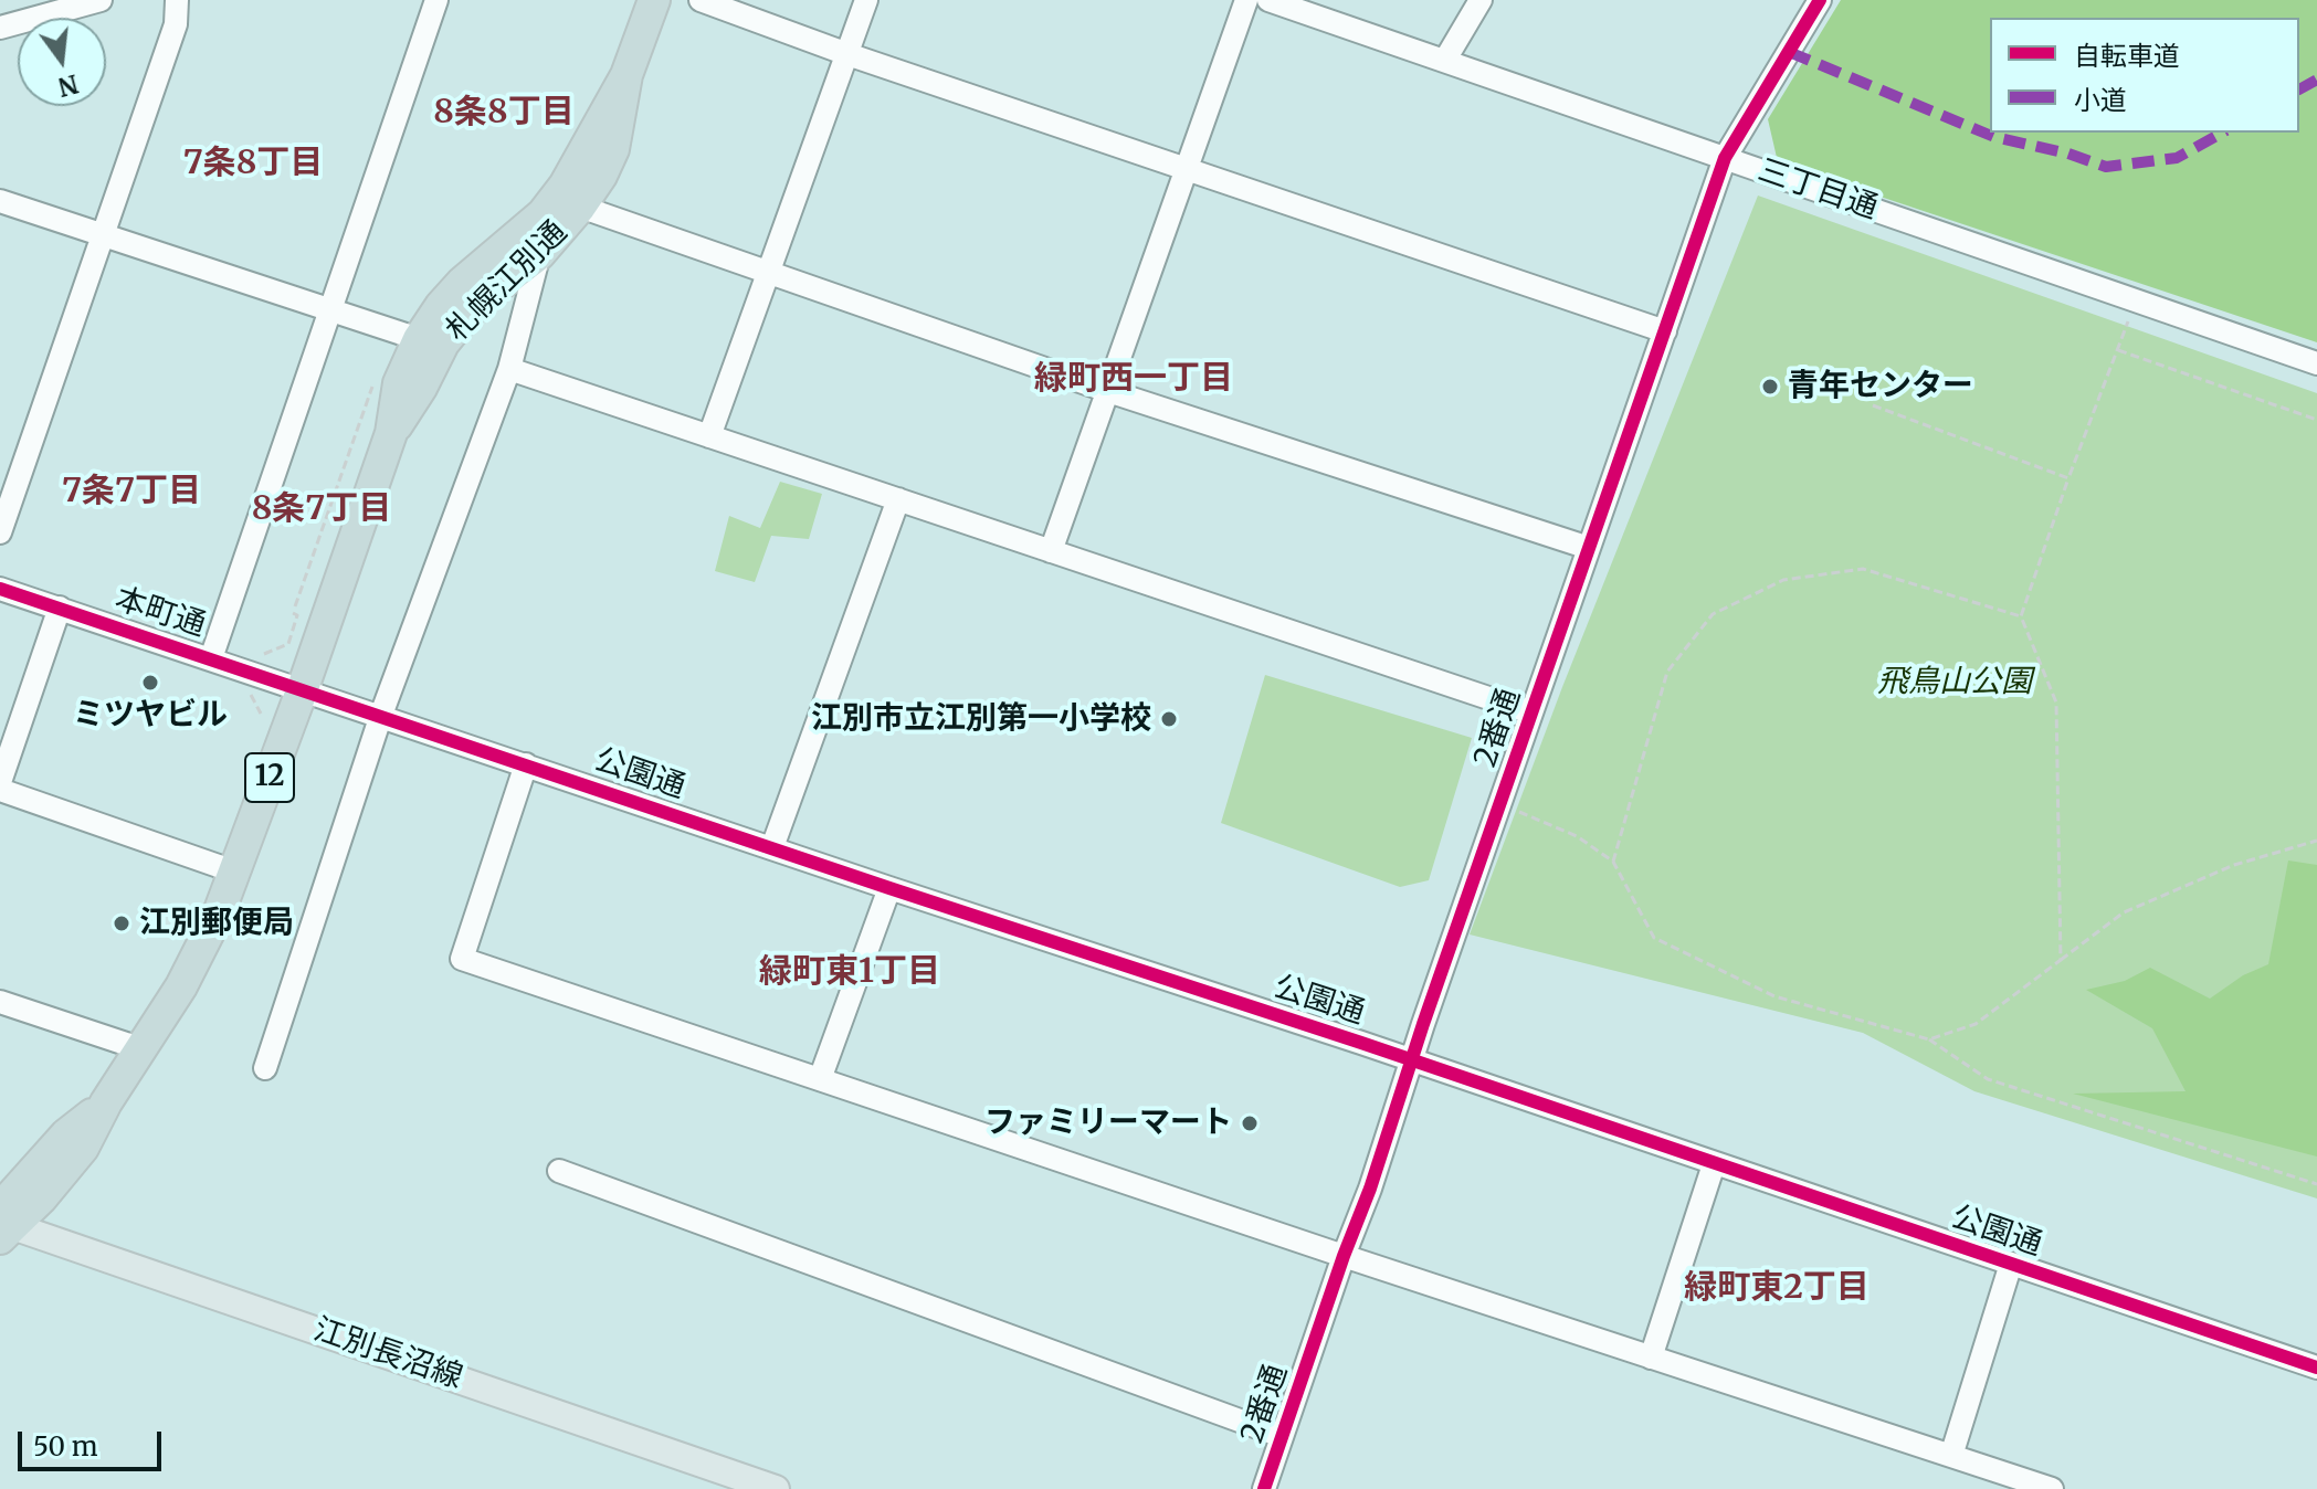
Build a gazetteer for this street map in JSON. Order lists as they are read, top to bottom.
{
  "streets": {
    "highway": ["札幌江別通", "12"],
    "main road": ["江別長沼線"],
    "street": [
      "三丁目通",
      "本町通",
      "2番通",
      "公園通"
    ]
  },
  "crossings": [
    ["三丁目通", "2番通"],
    ["札幌江別通", "本町通"],
    ["札幌江別通", "公園通"],
    ["札幌江別通", "江別長沼線"],
    ["本町通", "公園通"],
    ["2番通", "公園通"]
  ],
  "districts": [
    "8条8丁目",
    "7条8丁目",
    "緑町西一丁目",
    "7条7丁目",
    "8条7丁目",
    "緑町東1丁目",
    "緑町東2丁目"
  ],
  "parks": ["飛鳥山公園"],
  "places": [
    "青年センター",
    "ミツヤビル",
    "江別市立江別第一小学校",
    "江別郵便局",
    "ファミリーマート"
  ],
  "legend": ["自転車道", "小道"],
  "scale_bar": "50 m",
  "north": "bottom"
}
